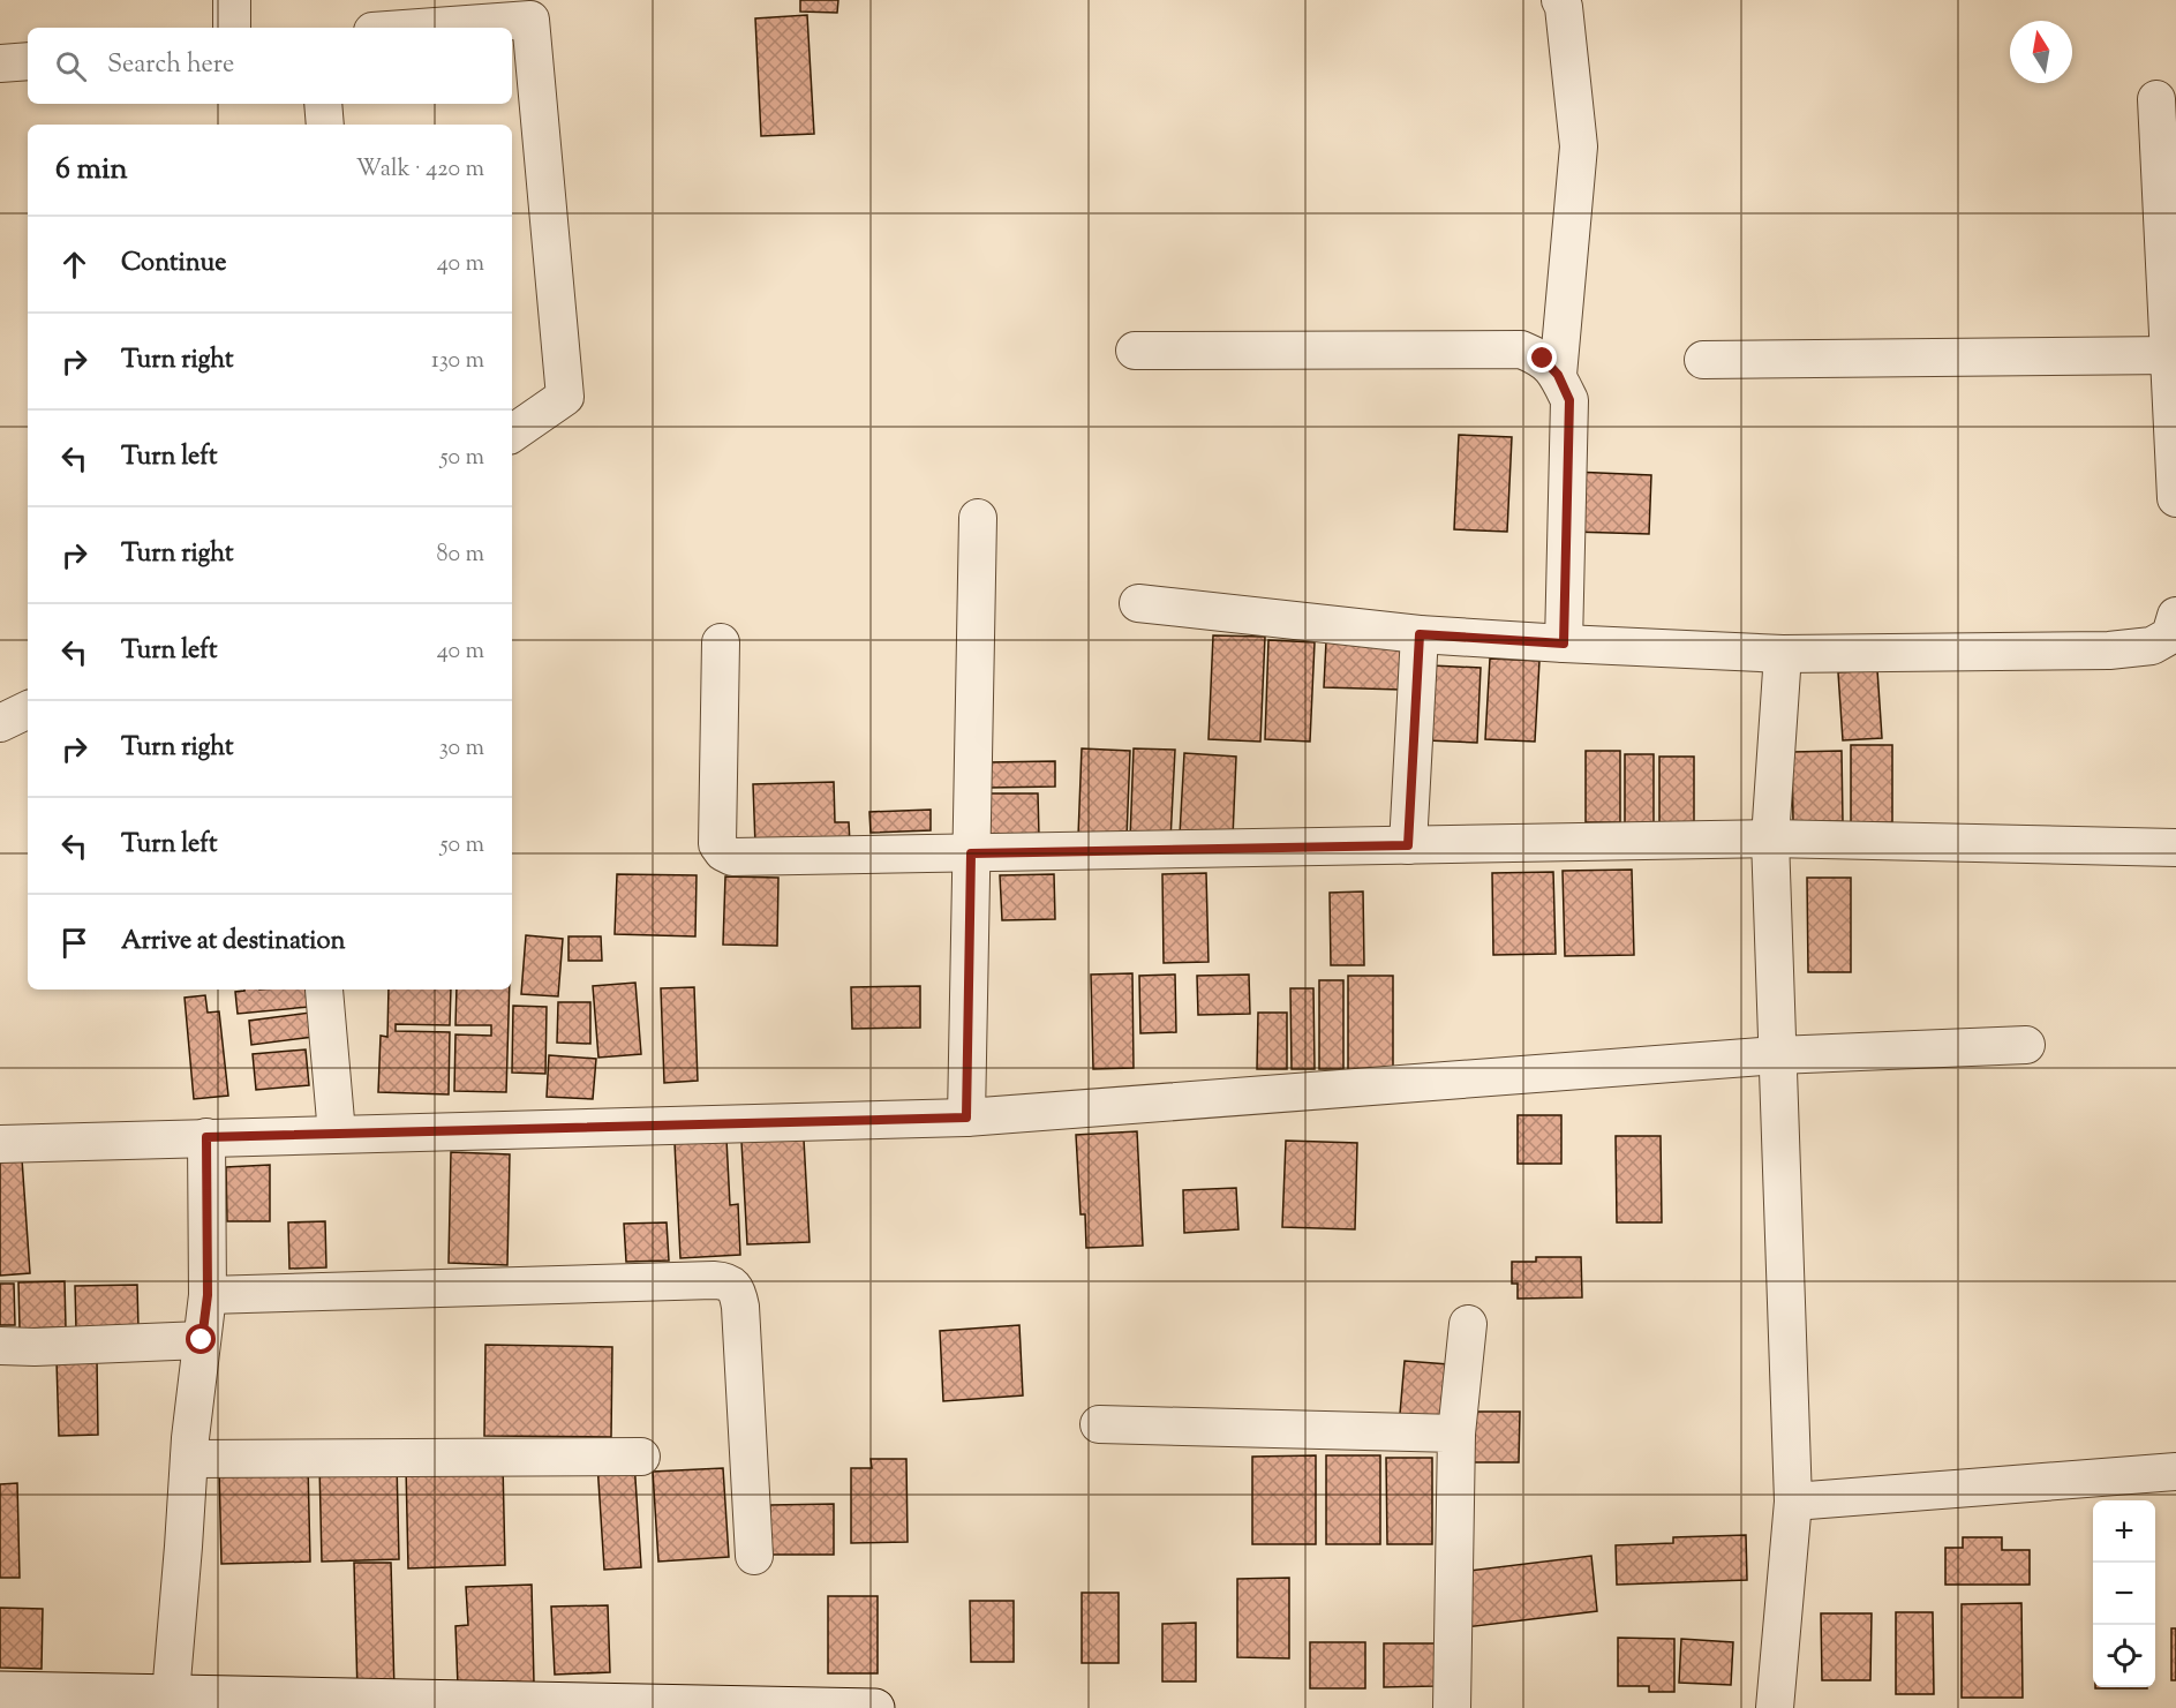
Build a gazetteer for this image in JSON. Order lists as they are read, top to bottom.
{
  "north": "top",
  "page": {
    "search": "Search here",
    "heading": ["6 min", "Walk · 420 m"],
    "list": [
      ["Continue", "40 m"],
      ["Turn right", "130 m"],
      ["Turn left", "50 m"],
      ["Turn right", "80 m"],
      ["Turn left", "40 m"],
      ["Turn right", "30 m"],
      ["Turn left", "50 m"],
      "Arrive at destination"
    ],
    "map_buttons": ["+", "−"]
  }
}
